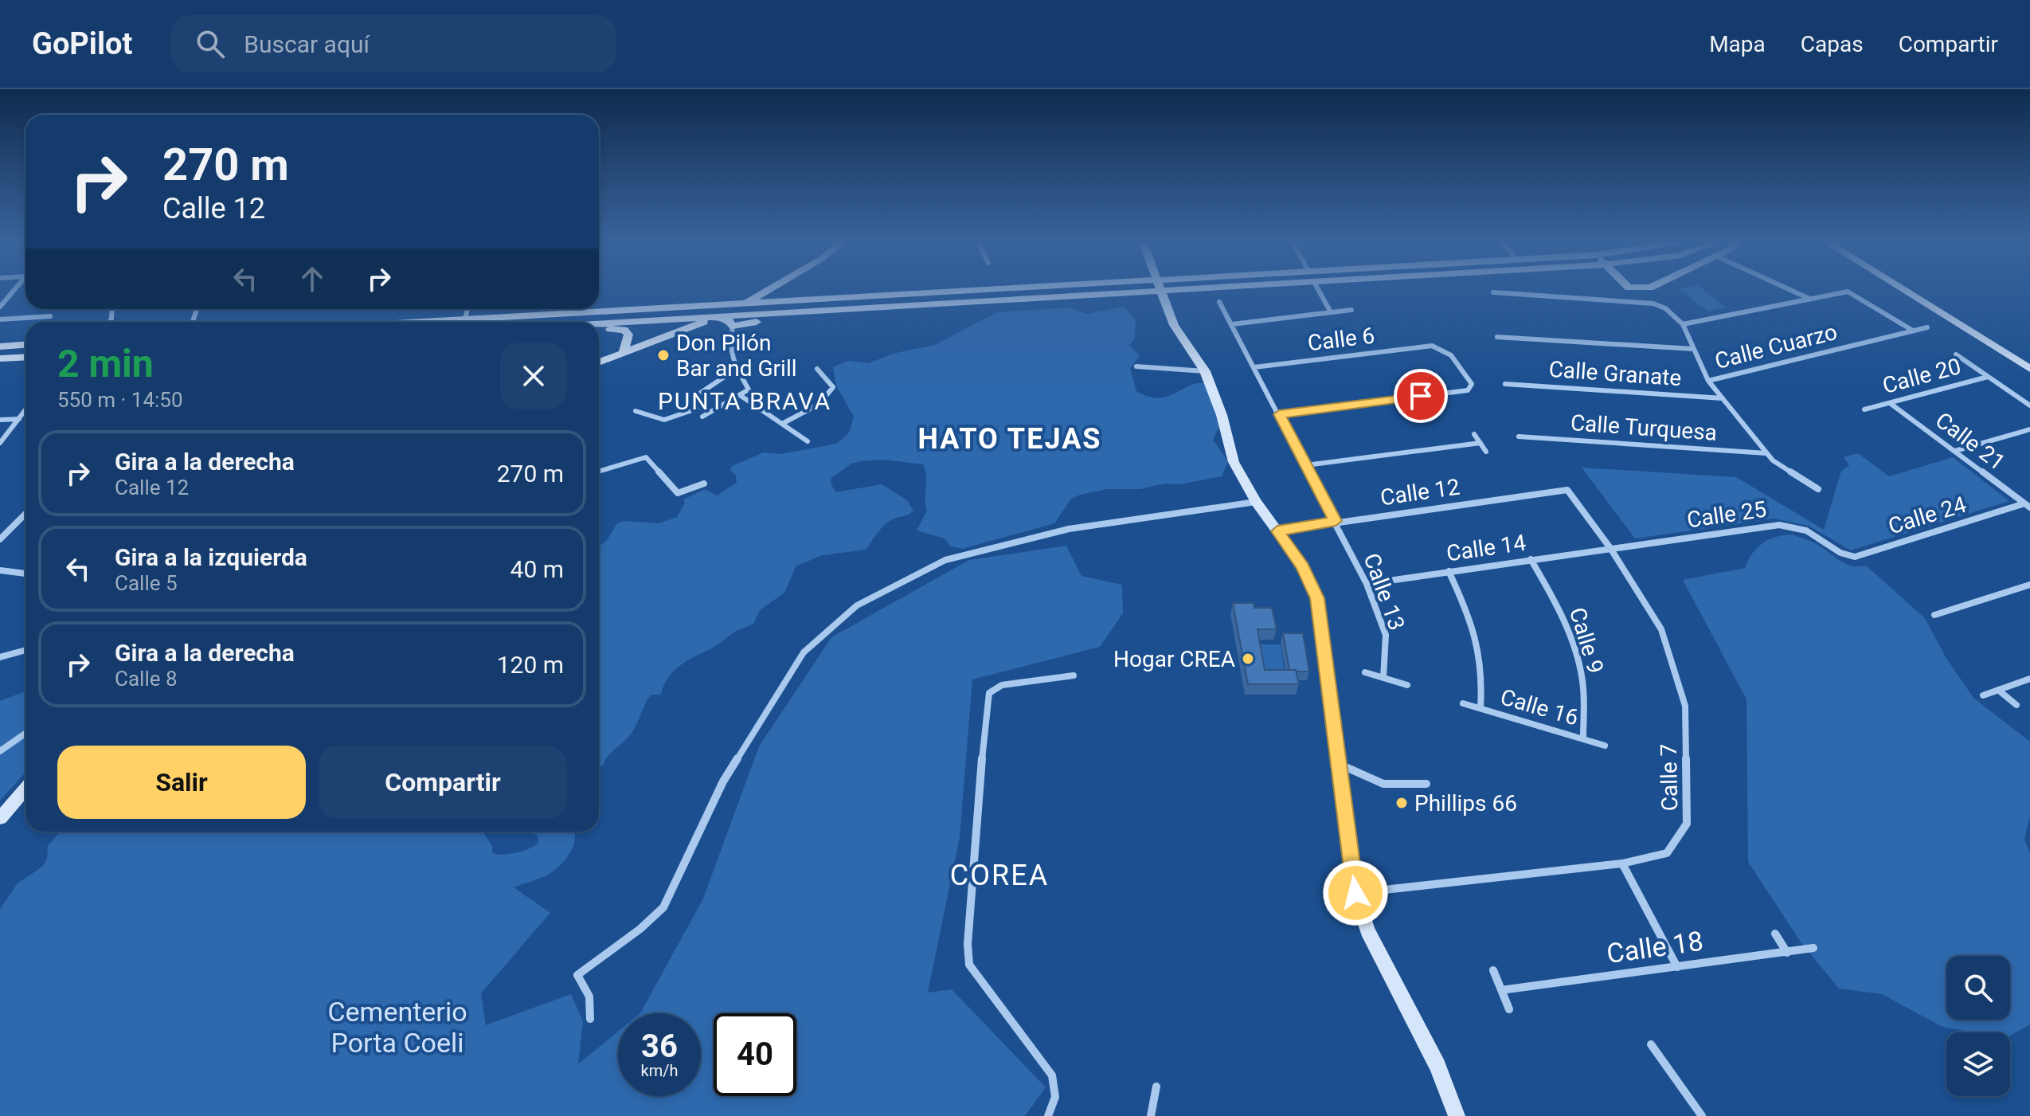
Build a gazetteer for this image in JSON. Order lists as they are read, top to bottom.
{
  "streets": {
    "street": [
      "Calle 6",
      "Calle Cuarzo",
      "Calle Granate",
      "Calle 20",
      "Calle Turquesa",
      "Calle 21",
      "Calle 12",
      "Calle 25",
      "Calle 24",
      "Calle 14",
      "Calle 13",
      "Calle 9",
      "Calle 16",
      "Calle 7",
      "Calle 18"
    ]
  },
  "crossings": [
    ["Calle 6", "Calle 13"],
    ["Calle 20", "Calle 21"],
    ["Calle 21", "Calle 24"],
    ["Calle 12", "Calle 13"],
    ["Calle 12", "Calle 7"],
    ["Calle 25", "Calle 24"],
    ["Calle 25", "Calle 14"],
    ["Calle 25", "Calle 7"],
    ["Calle 14", "Calle 13"],
    ["Calle 14", "Calle 9"],
    ["Calle 14", "Calle 7"],
    ["Calle 9", "Calle 16"]
  ],
  "districts": ["PUNTA BRAVA", "HATO TEJAS", "COREA"],
  "parks": ["Cementerio Porta Coeli"],
  "places": ["Don Pilón Bar and Grill", "Hogar CREA", "Phillips 66"],
  "page": {
    "header": "GoPilot",
    "search": "Buscar aquí",
    "nav": ["Mapa", "Capas", "Compartir"],
    "turn": ["270 m", "Calle 12"],
    "heading": ["2 min", "550 m · 14:50"],
    "list": [
      {
        "name": "Gira a la derecha",
        "note": "Calle 12",
        "value": "270 m"
      },
      {
        "name": "Gira a la izquierda",
        "note": "Calle 5",
        "value": "40 m"
      },
      {
        "name": "Gira a la derecha",
        "note": "Calle 8",
        "value": "120 m"
      }
    ],
    "buttons": ["Salir", "Compartir"],
    "speed": "36 km/h",
    "limit": "40"
  }
}
